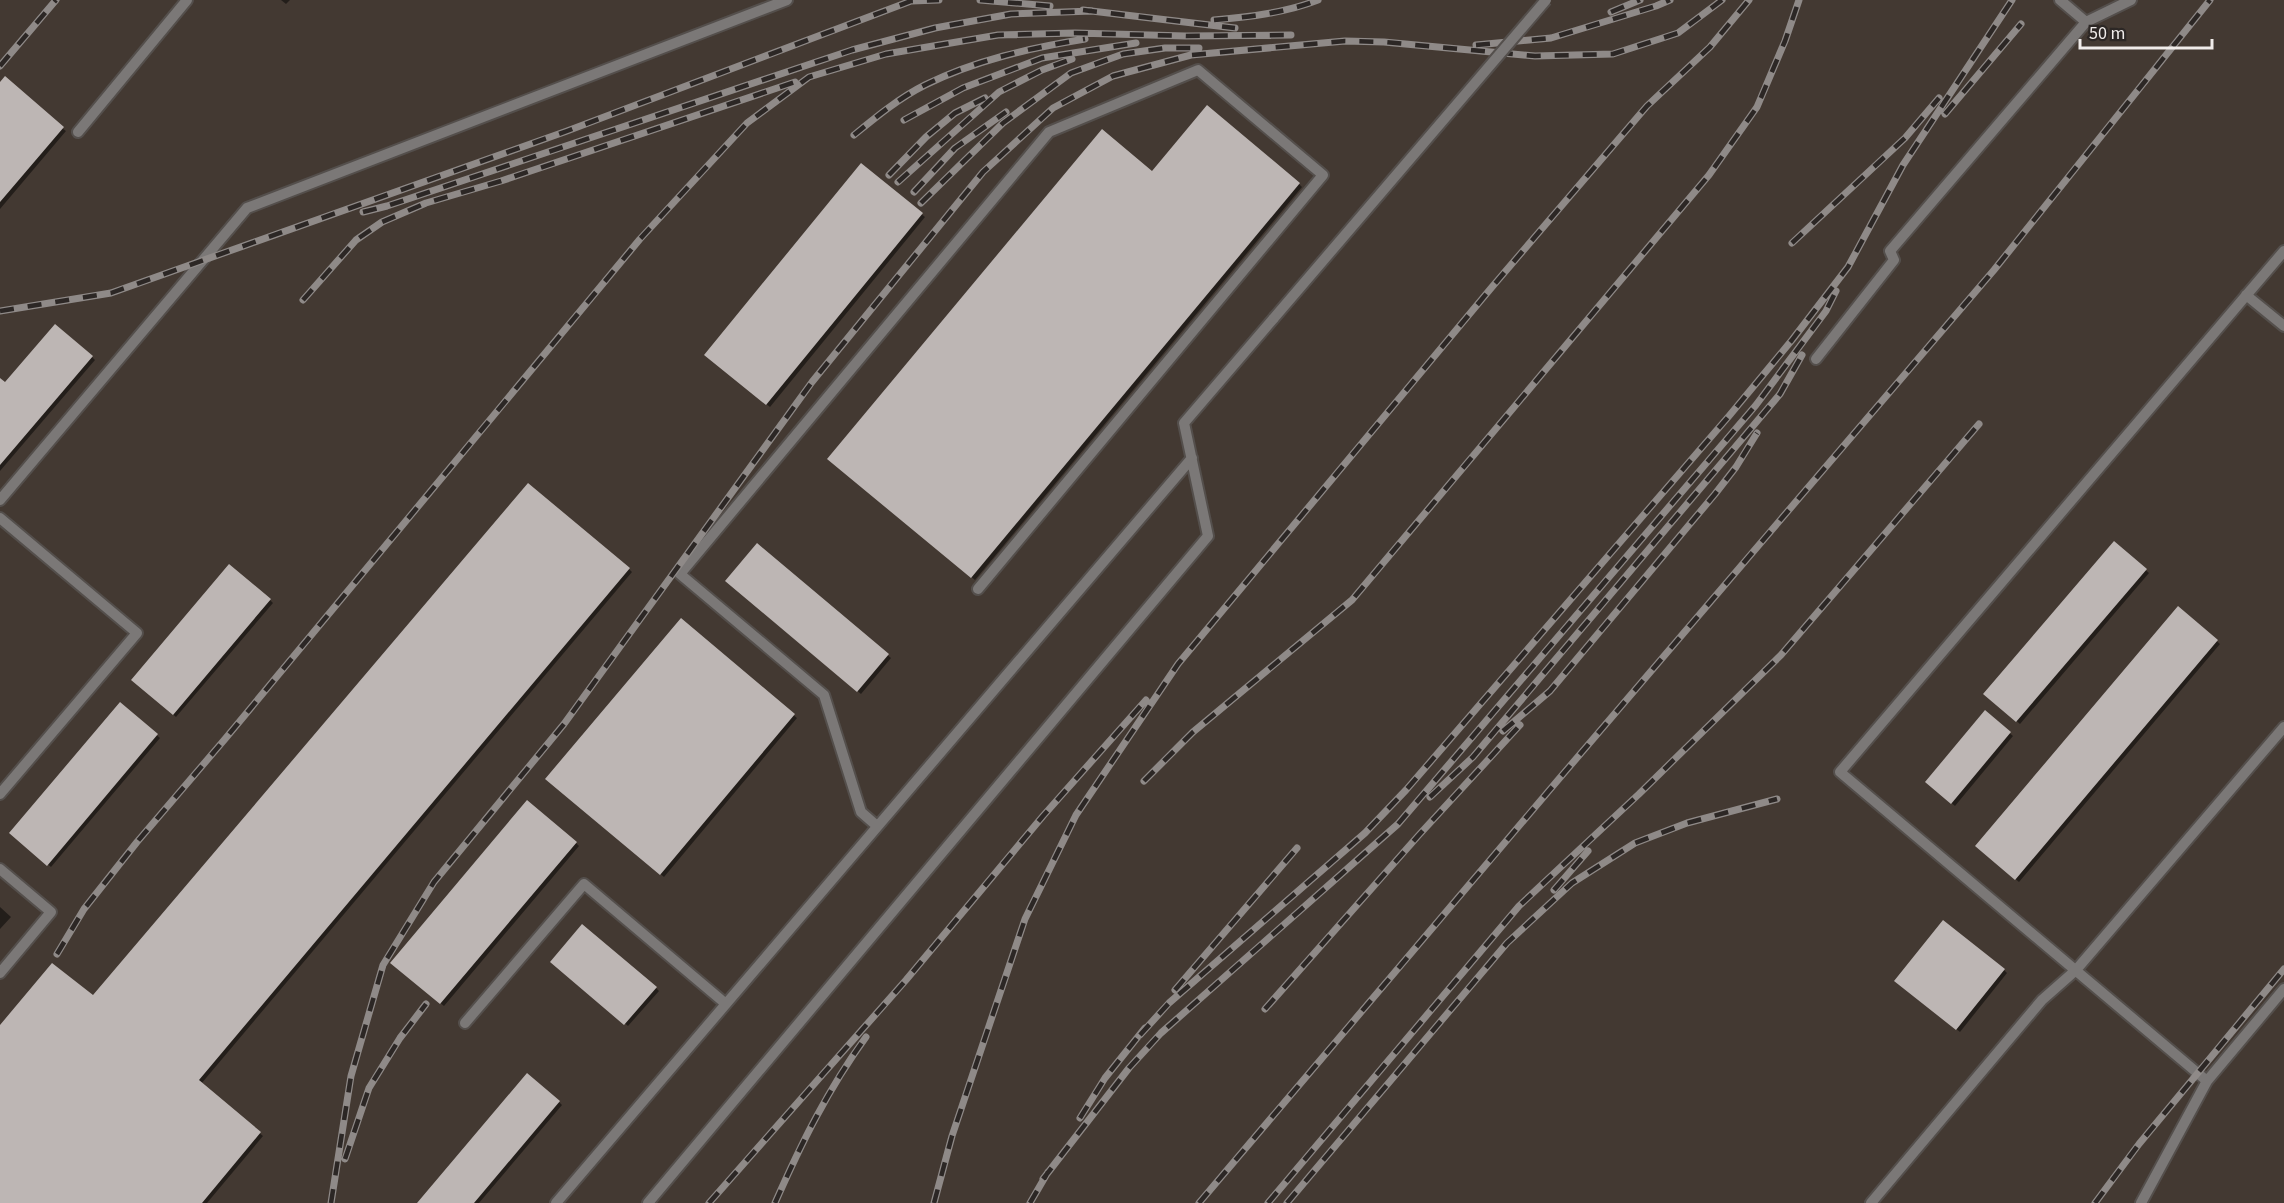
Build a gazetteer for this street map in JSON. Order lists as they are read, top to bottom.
{
  "scale_bar": "50 m"
}
